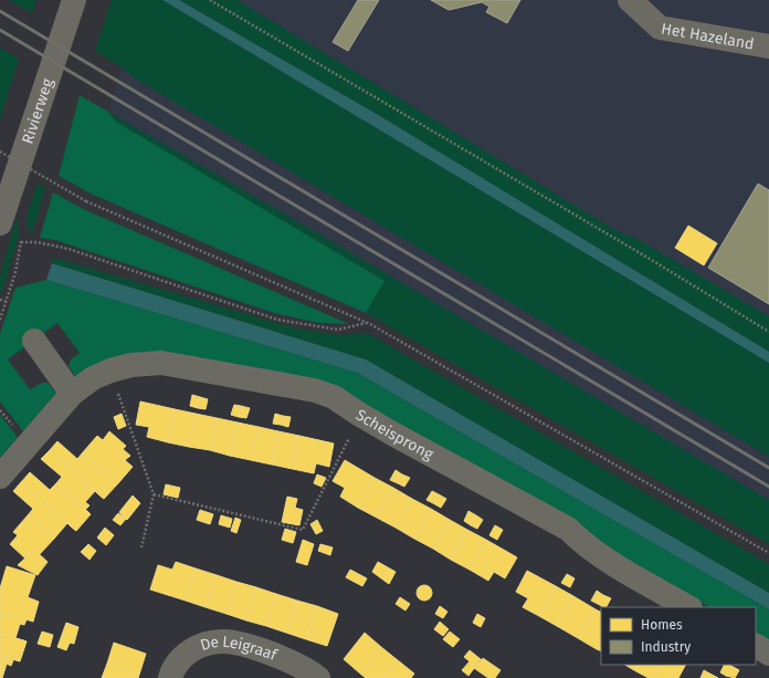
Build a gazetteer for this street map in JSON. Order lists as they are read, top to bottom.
{
  "streets": {
    "street": [
      "Het Hazeland",
      "Rivierweg",
      "Scheisprong",
      "De Leigraaf"
    ]
  },
  "legend": ["Homes", "Industry"]
}
